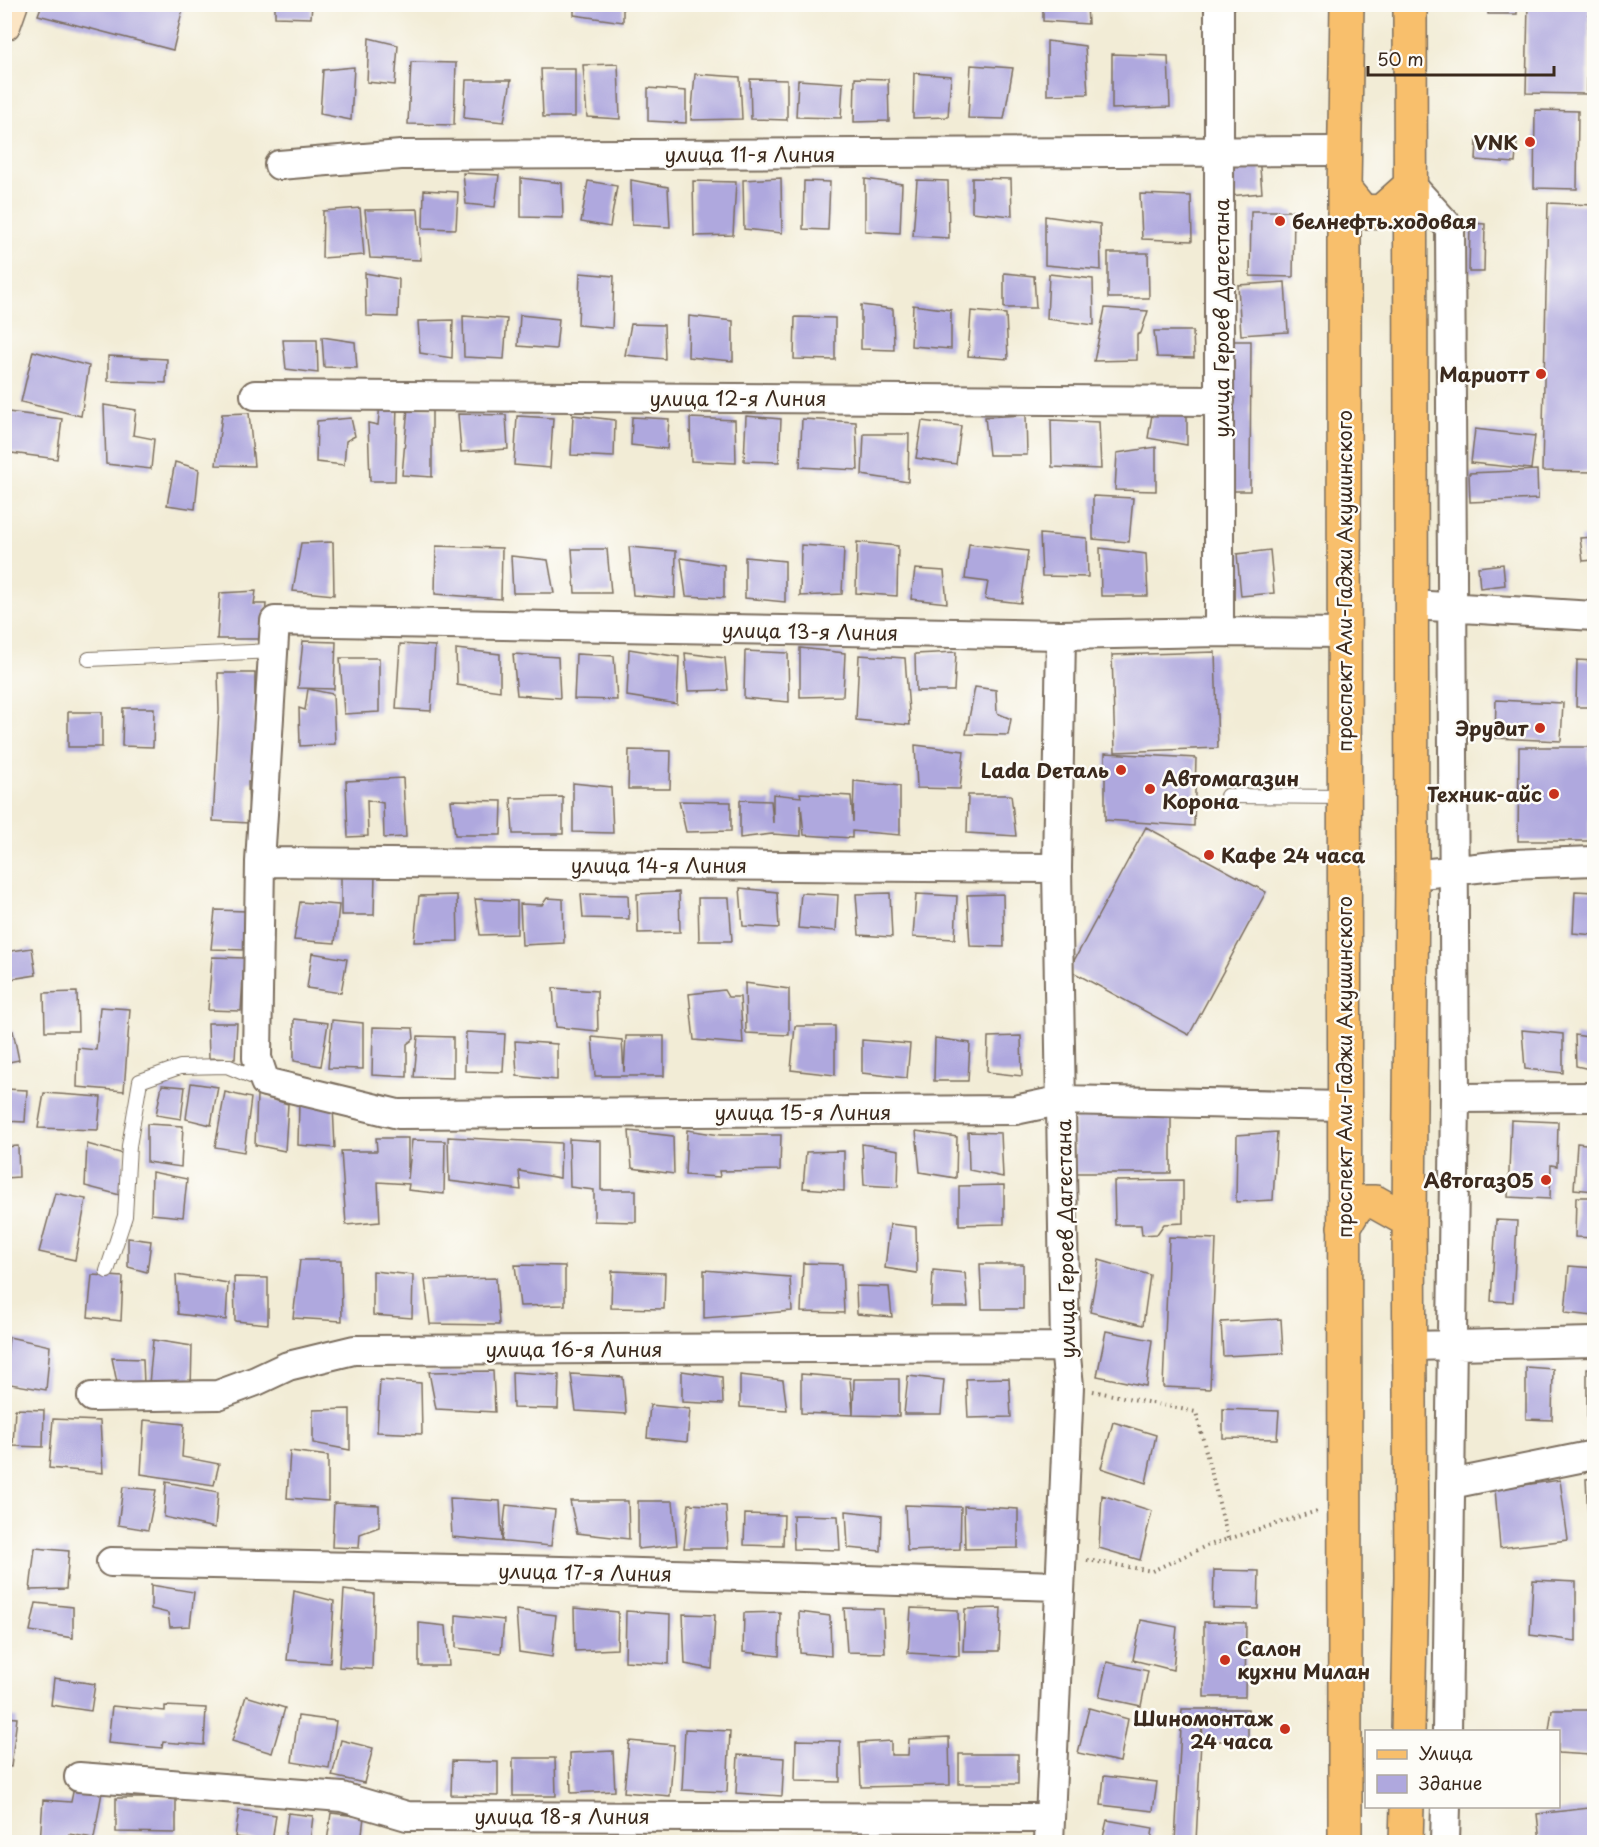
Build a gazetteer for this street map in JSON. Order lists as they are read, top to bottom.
{
  "streets": {
    "main road": ["проспект Али-Гаджи Акушинского"],
    "street": [
      "улица 11-я Линия",
      "улица Героев Дагестана",
      "улица 12-я Линия",
      "улица 13-я Линия",
      "улица 14-я Линия",
      "улица 15-я Линия",
      "улица 16-я Линия",
      "улица 17-я Линия",
      "улица 18-я Линия"
    ]
  },
  "crossings": [
    ["улица 11-я Линия", "улица Героев Дагестана"],
    ["улица 11-я Линия", "проспект Али-Гаджи Акушинского"],
    ["улица Героев Дагестана", "улица 12-я Линия"],
    ["улица Героев Дагестана", "улица 13-я Линия"],
    ["улица Героев Дагестана", "улица 14-я Линия"],
    ["улица Героев Дагестана", "улица 15-я Линия"],
    ["улица Героев Дагестана", "улица 16-я Линия"],
    ["улица Героев Дагестана", "улица 17-я Линия"],
    ["улица Героев Дагестана", "улица 18-я Линия"],
    ["проспект Али-Гаджи Акушинского", "улица 13-я Линия"],
    ["проспект Али-Гаджи Акушинского", "улица 15-я Линия"]
  ],
  "places": [
    "VNK",
    "белнефть.ходовая",
    "Мариотт",
    "Эрудит",
    "Lada Dеталь",
    "Автомагазин Корона",
    "Техник-айс",
    "Кафе 24 часа",
    "Автогаз05",
    "Салон кухни Милан",
    "Шиномонтаж 24 часа"
  ],
  "legend": ["Улица", "Здание"],
  "scale_bar": "50 m"
}
